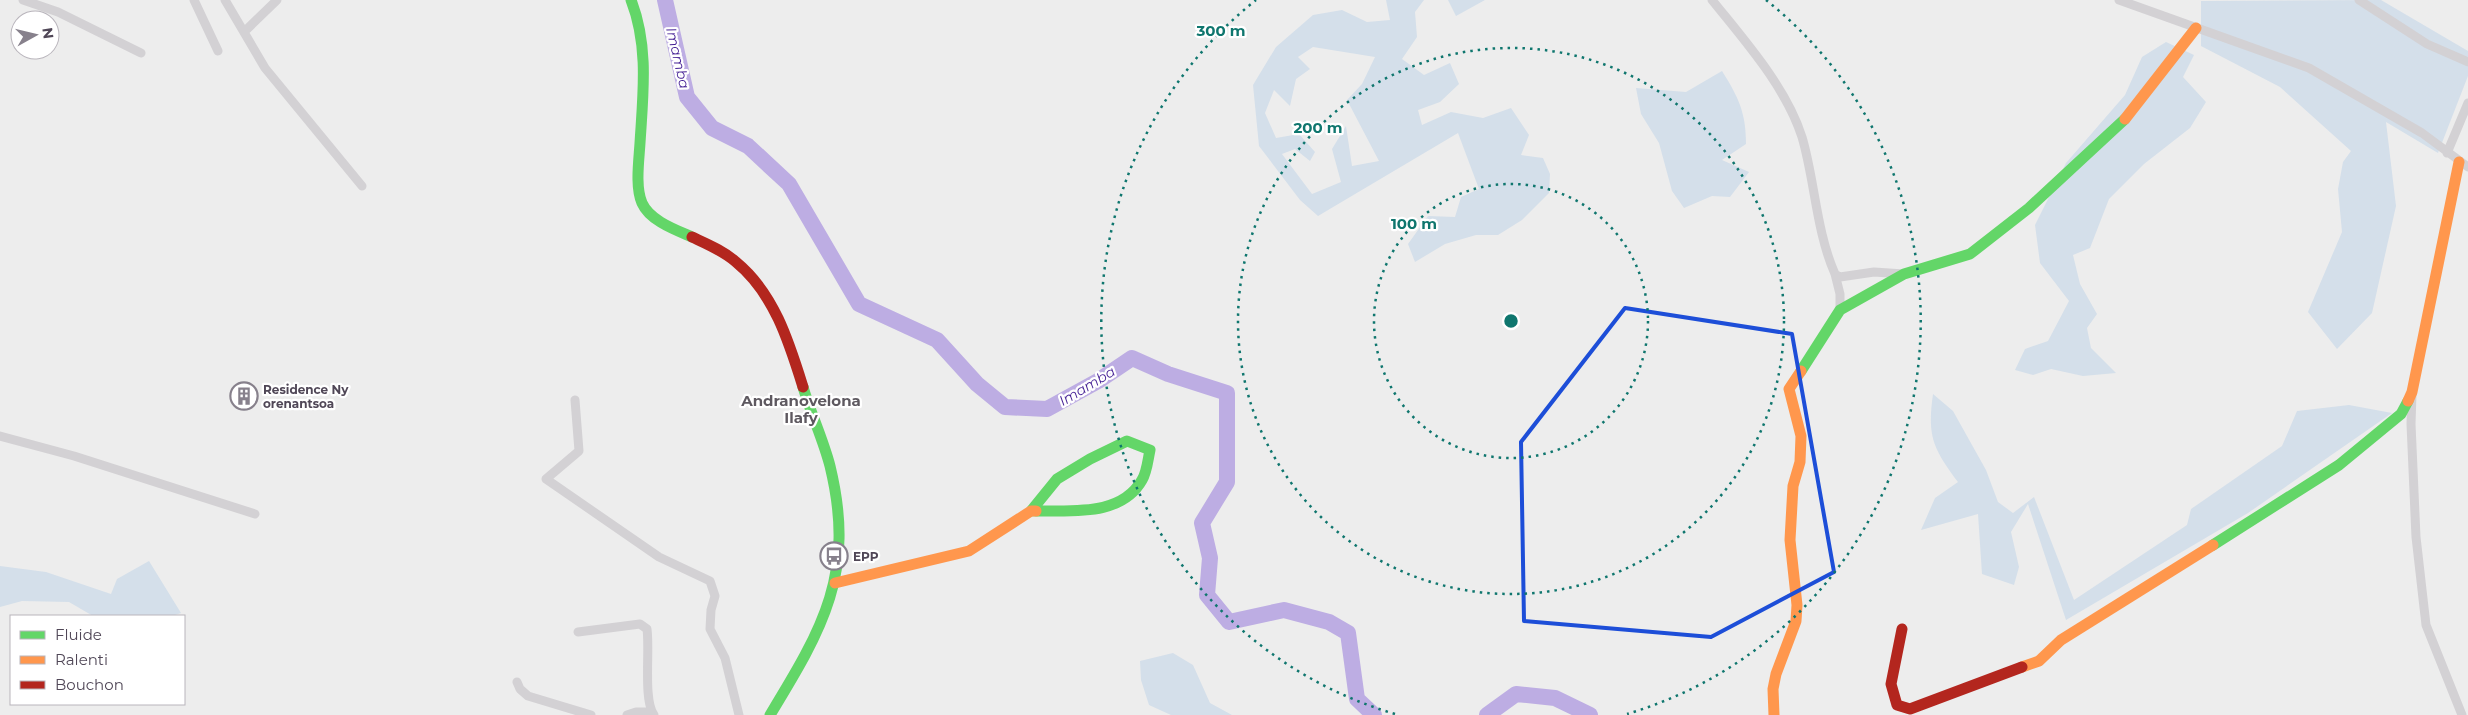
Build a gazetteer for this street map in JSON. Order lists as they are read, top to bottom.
{
  "districts": ["Andranovelona Ilafy"],
  "water": ["Imamba"],
  "places": {
    "building": ["Residence Ny orenantsoa"],
    "bus stop": ["EPP"]
  },
  "legend": ["Fluide", "Ralenti", "Bouchon"],
  "north": "right",
  "rings": ["300 m", "200 m", "100 m"]
}
